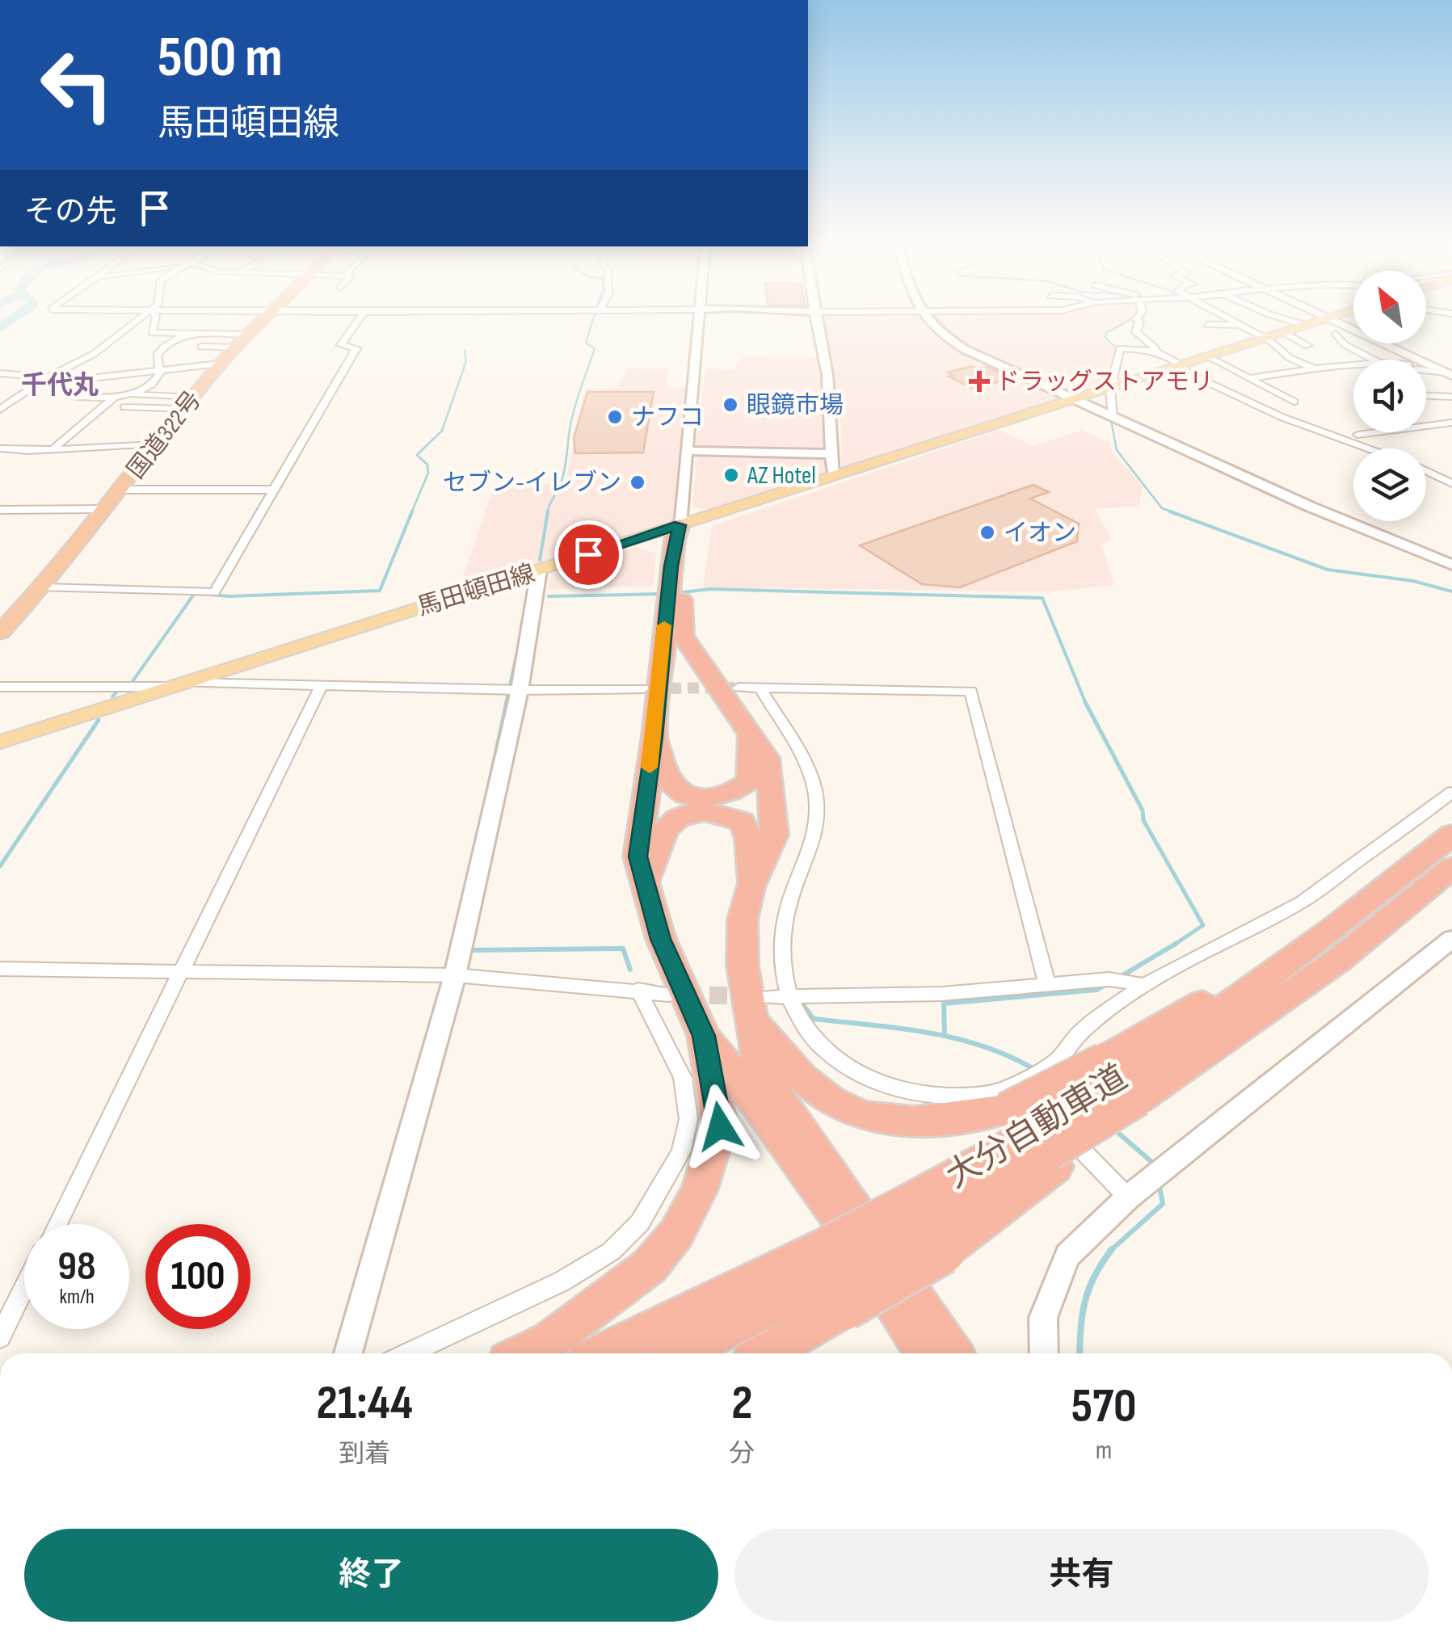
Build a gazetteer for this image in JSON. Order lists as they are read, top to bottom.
{
  "streets": {
    "highway": ["国道322号", "大分自動車道"],
    "main road": ["馬田頓田線"]
  },
  "districts": ["千代丸"],
  "places": {
    "health": ["ドラッグストアモリ"],
    "other": [
      "眼鏡市場",
      "ナフコ",
      "AZ Hotel",
      "セブン-イレブン",
      "イオン"
    ]
  },
  "north": "top left",
  "page": {
    "turn": ["500 m", "馬田頓田線"],
    "then": "その先",
    "speed": "98 km/h",
    "limit": "100",
    "eta": [
      "21:44",
      "到着",
      "2",
      "分",
      "570",
      "m"
    ],
    "buttons": ["終了", "共有"]
  }
}
